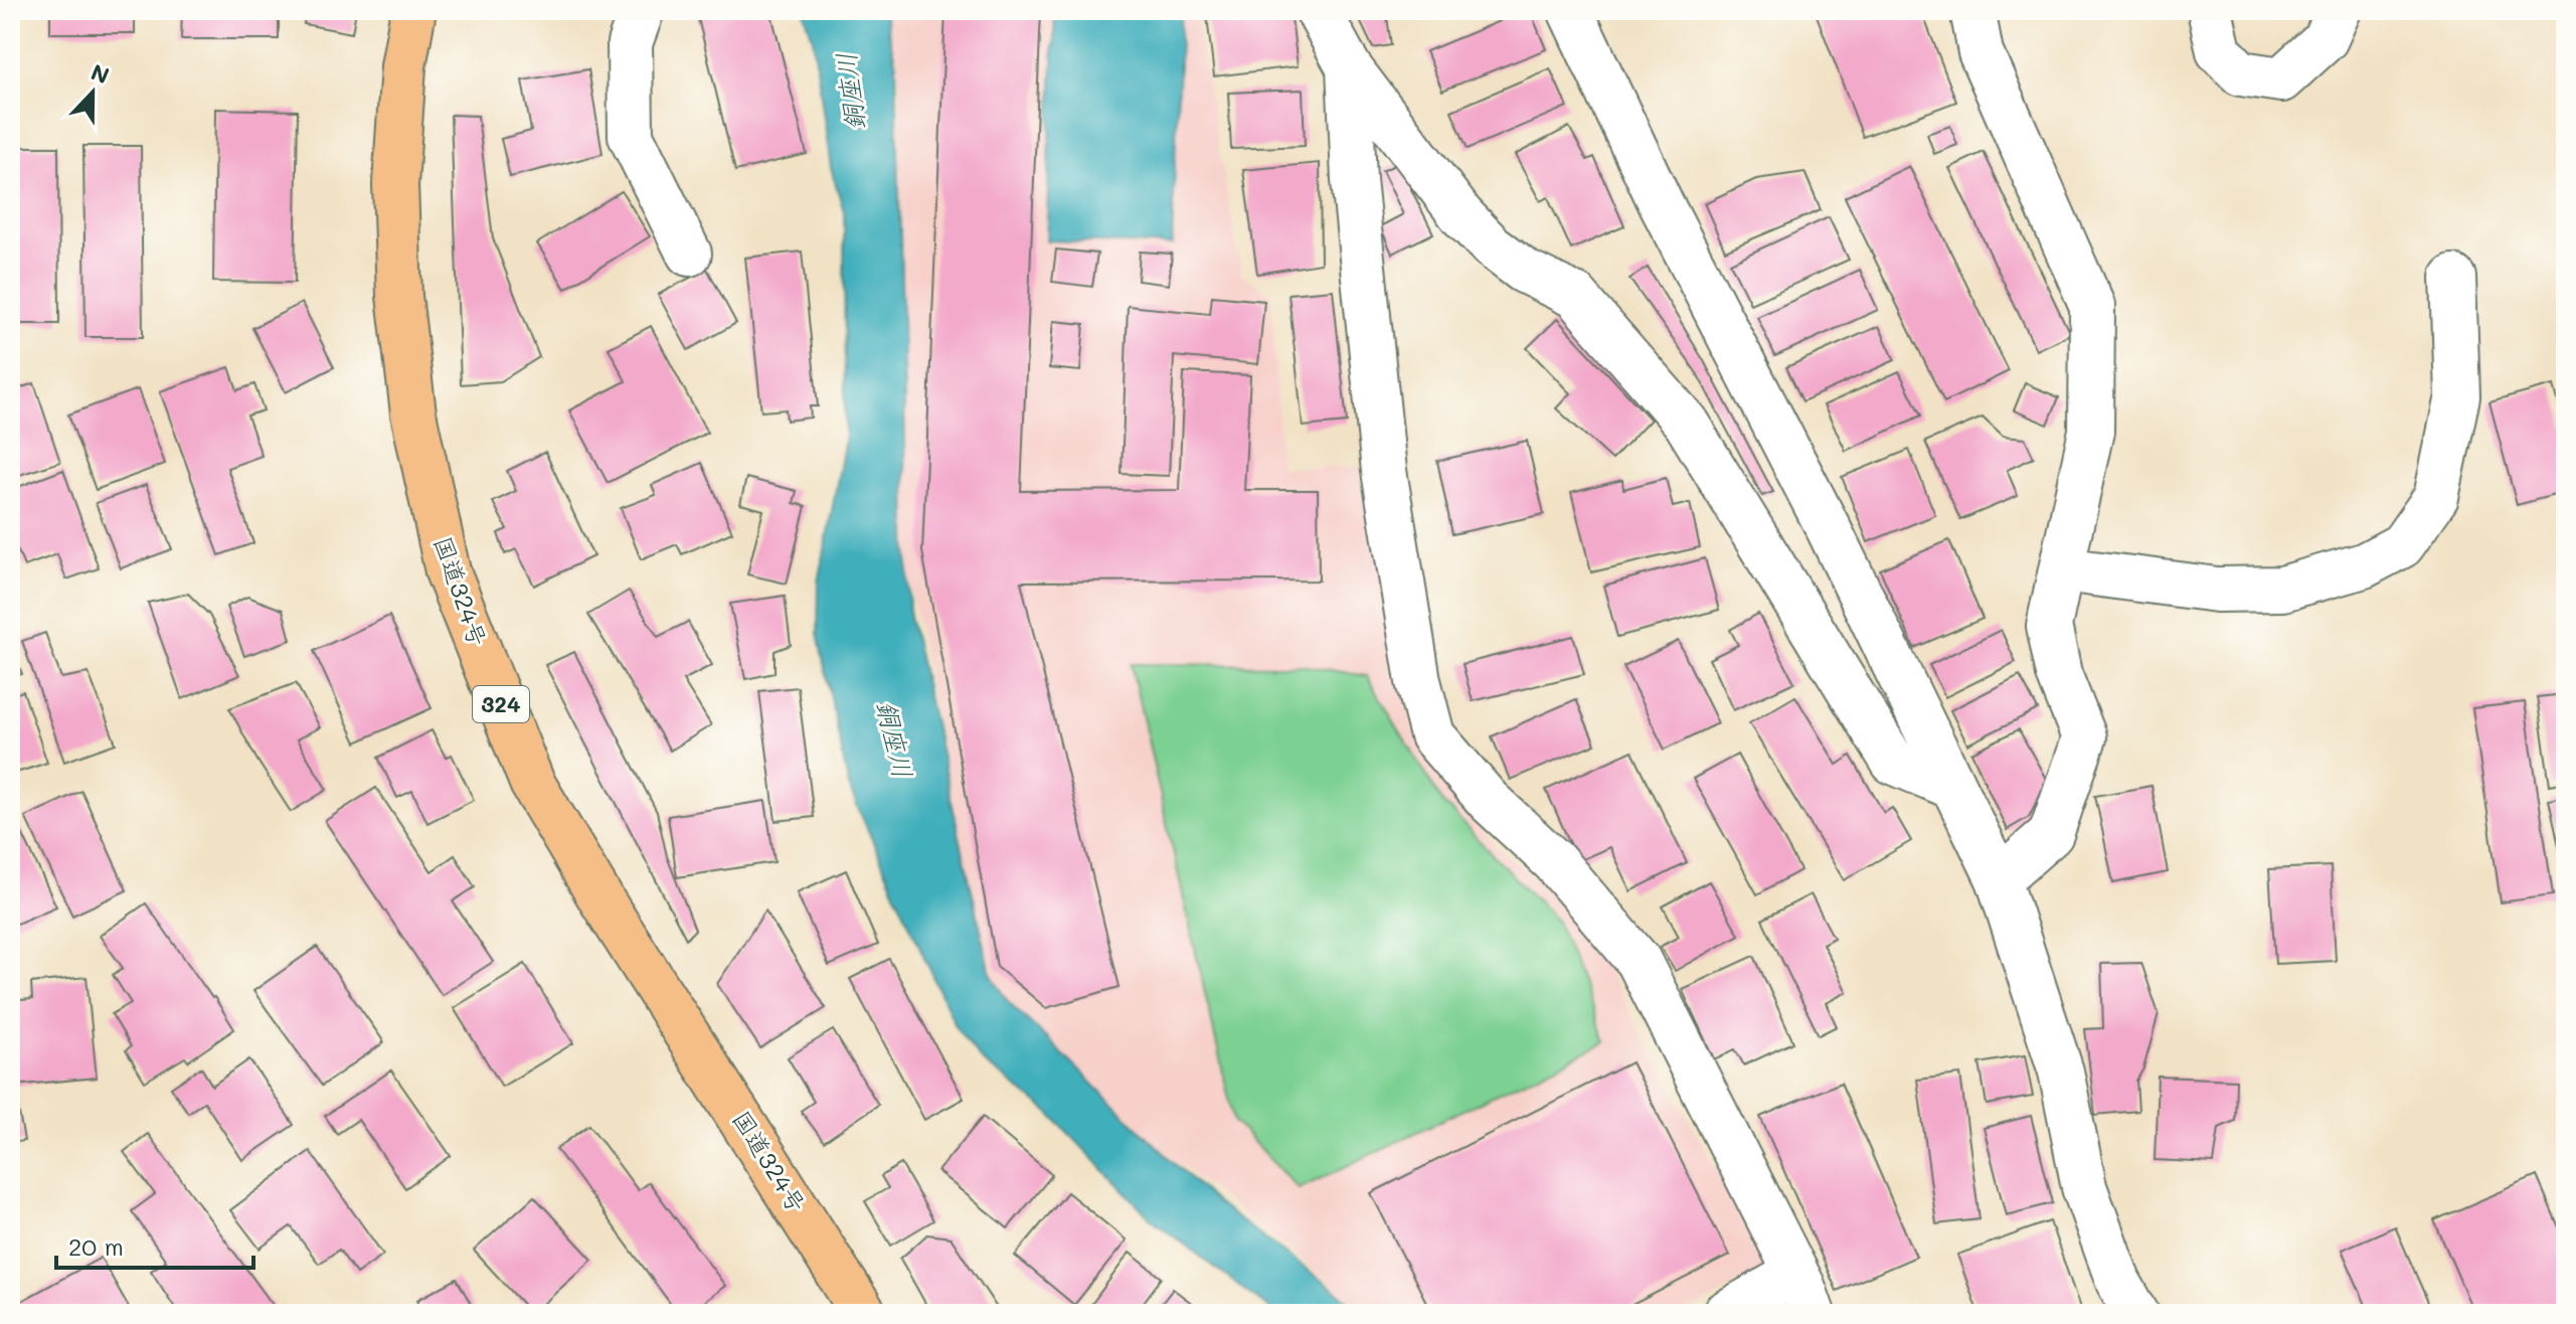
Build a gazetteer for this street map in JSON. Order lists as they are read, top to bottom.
{
  "streets": {
    "highway": ["国道324号", "324"]
  },
  "water": ["銅座川"],
  "scale_bar": "20 m",
  "north": "top"
}
